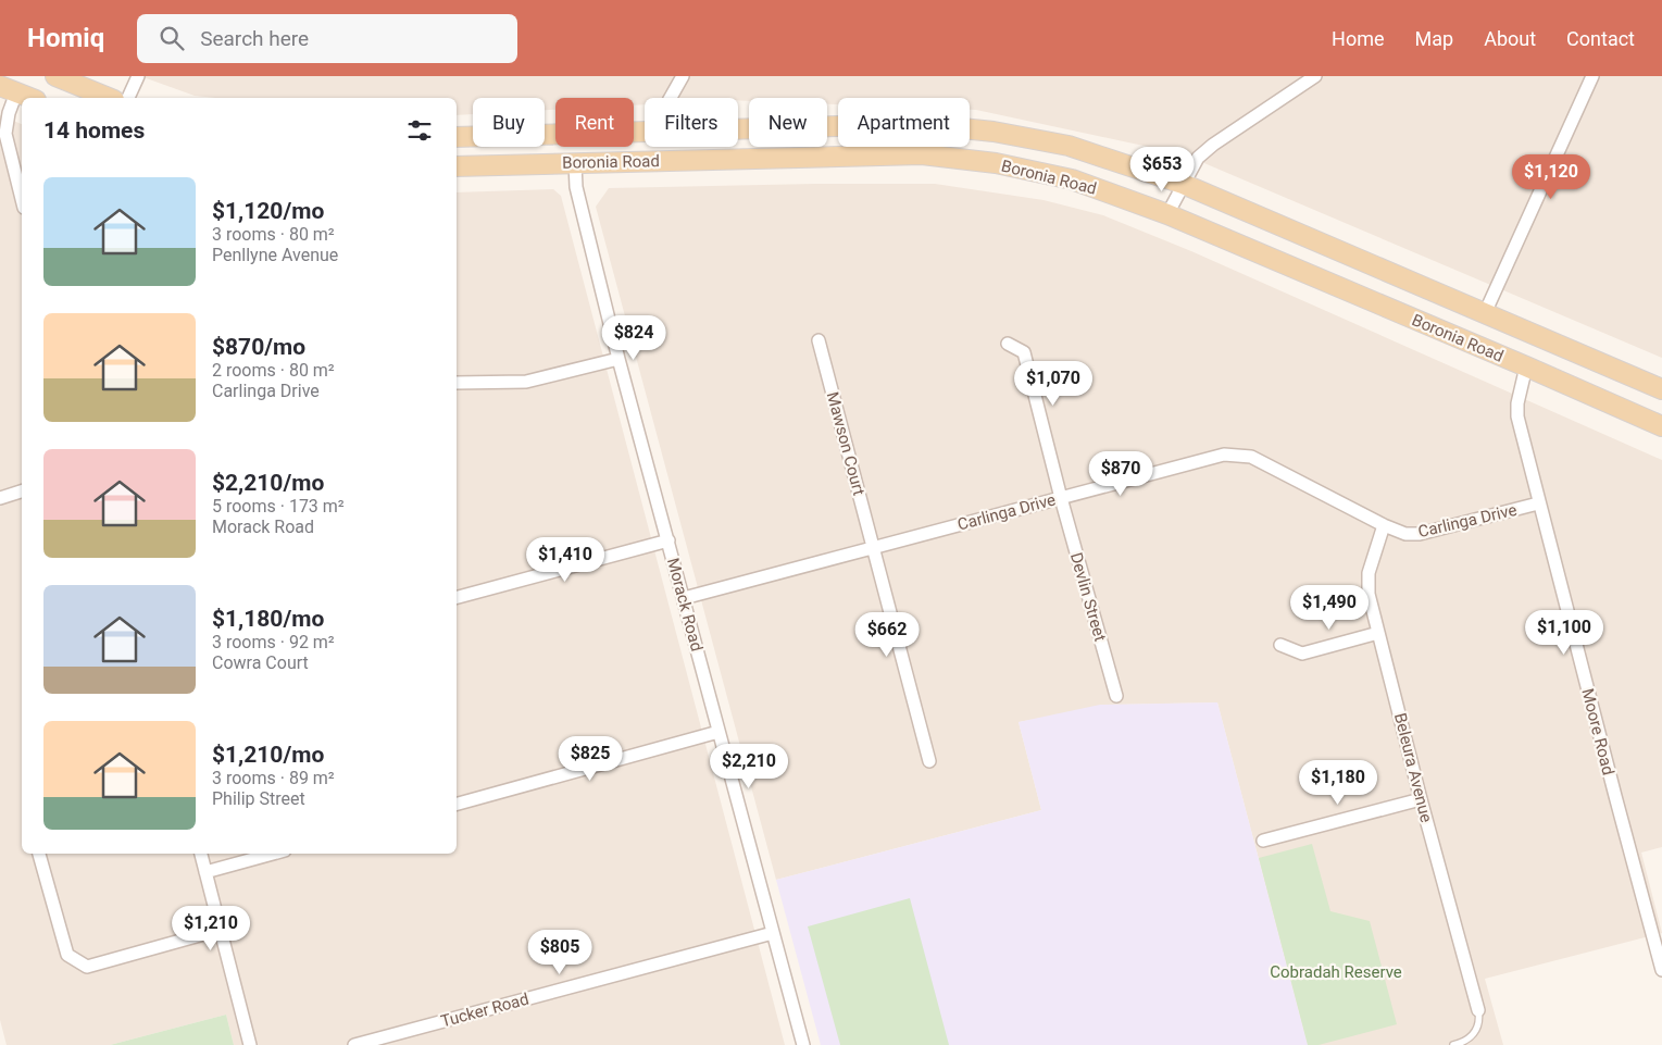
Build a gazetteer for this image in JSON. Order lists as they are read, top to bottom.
{
  "streets": {
    "main road": ["Boronia Road"],
    "street": [
      "Mawson Court",
      "Carlinga Drive",
      "Devlin Street",
      "Morack Road",
      "Moore Road",
      "Beleura Avenue",
      "Tucker Road"
    ]
  },
  "crossings": [
    ["Boronia Road", "Morack Road"],
    ["Boronia Road", "Moore Road"],
    ["Mawson Court", "Carlinga Drive"],
    ["Carlinga Drive", "Devlin Street"],
    ["Carlinga Drive", "Morack Road"],
    ["Carlinga Drive", "Moore Road"],
    ["Carlinga Drive", "Beleura Avenue"],
    ["Morack Road", "Tucker Road"]
  ],
  "parks": ["Cobradah Reserve"],
  "page": {
    "header": "Homiq",
    "search": "Search here",
    "nav": [
      "Home",
      "Map",
      "About",
      "Contact"
    ],
    "chip": [
      "Buy",
      "Rent",
      "Filters",
      "New",
      "Apartment"
    ],
    "heading": "14 homes",
    "price": [
      "$653",
      "$1,120",
      "$824",
      "$1,070",
      "$870",
      "$1,410",
      "$1,490",
      "$1,100",
      "$662",
      "$825",
      "$2,210",
      "$1,180",
      "$1,210",
      "$805"
    ],
    "list": [
      {
        "name": "$1,120/mo",
        "note": "3 rooms · 80 m² · Penllyne Avenue"
      },
      {
        "name": "$870/mo",
        "note": "2 rooms · 80 m² · Carlinga Drive"
      },
      {
        "name": "$2,210/mo",
        "note": "5 rooms · 173 m² · Morack Road"
      },
      {
        "name": "$1,180/mo",
        "note": "3 rooms · 92 m² · Cowra Court"
      },
      {
        "name": "$1,210/mo",
        "note": "3 rooms · 89 m² · Philip Street"
      }
    ]
  }
}
